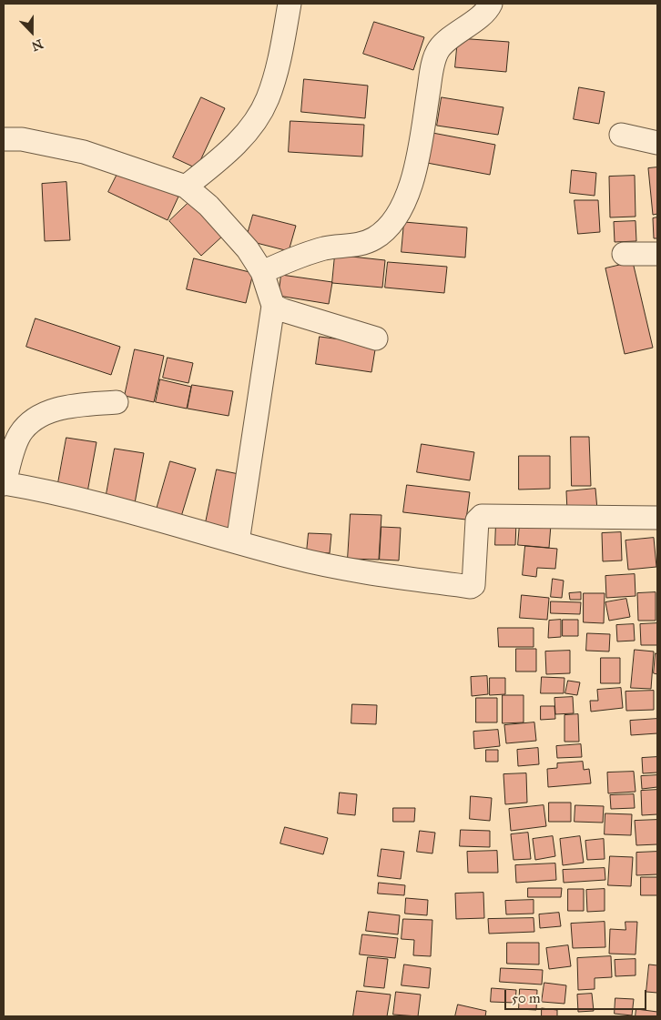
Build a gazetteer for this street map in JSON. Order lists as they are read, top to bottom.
{
  "scale_bar": "50 m",
  "north": "bottom"
}
